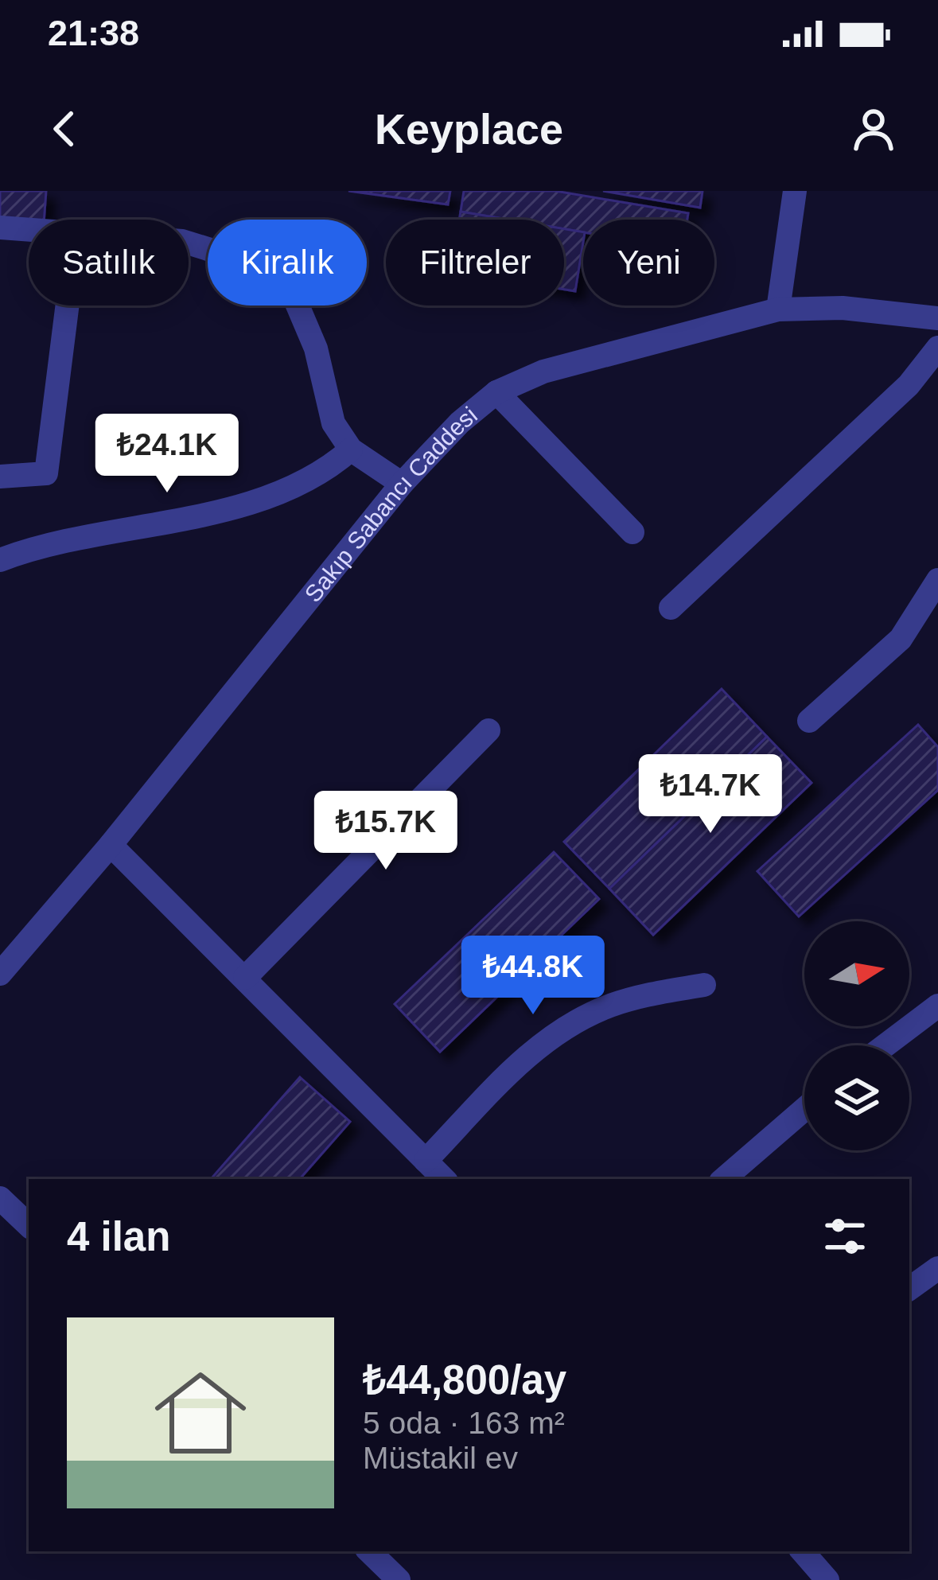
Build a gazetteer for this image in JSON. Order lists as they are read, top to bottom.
{
  "streets": {
    "street": ["Sakıp Sabancı Caddesi"]
  },
  "north": "right",
  "page": {
    "status": "21:38",
    "header": "Keyplace",
    "chip": [
      "Satılık",
      "Kiralık",
      "Filtreler",
      "Yeni"
    ],
    "price": [
      "₺24.1K",
      "₺14.7K",
      "₺15.7K",
      "₺44.8K"
    ],
    "heading": "4 ilan",
    "list": [
      {
        "name": "₺44,800/ay",
        "note": "5 oda · 163 m² · Müstakil ev"
      }
    ]
  }
}
